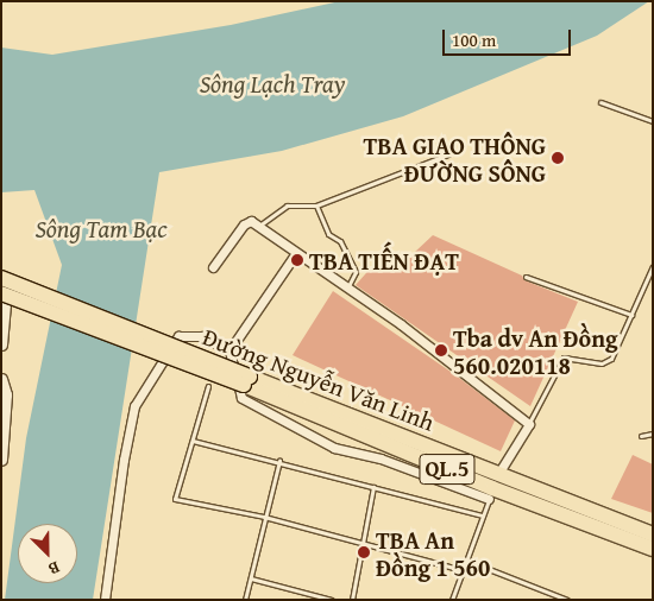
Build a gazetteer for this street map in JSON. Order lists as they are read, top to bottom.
{
  "streets": {
    "highway": ["Đường Nguyễn Văn Linh", "QL.5"]
  },
  "water": ["Sông Lạch Tray", "Sông Tam Bạc"],
  "places": [
    "TBA GIAO THÔNG ĐƯỜNG SÔNG",
    "TBA TIẾN ĐẠT",
    "Tba dv An Đồng 560.020118",
    "TBA An Đồng 1 560"
  ],
  "scale_bar": "100 m",
  "north": "bottom right"
}
